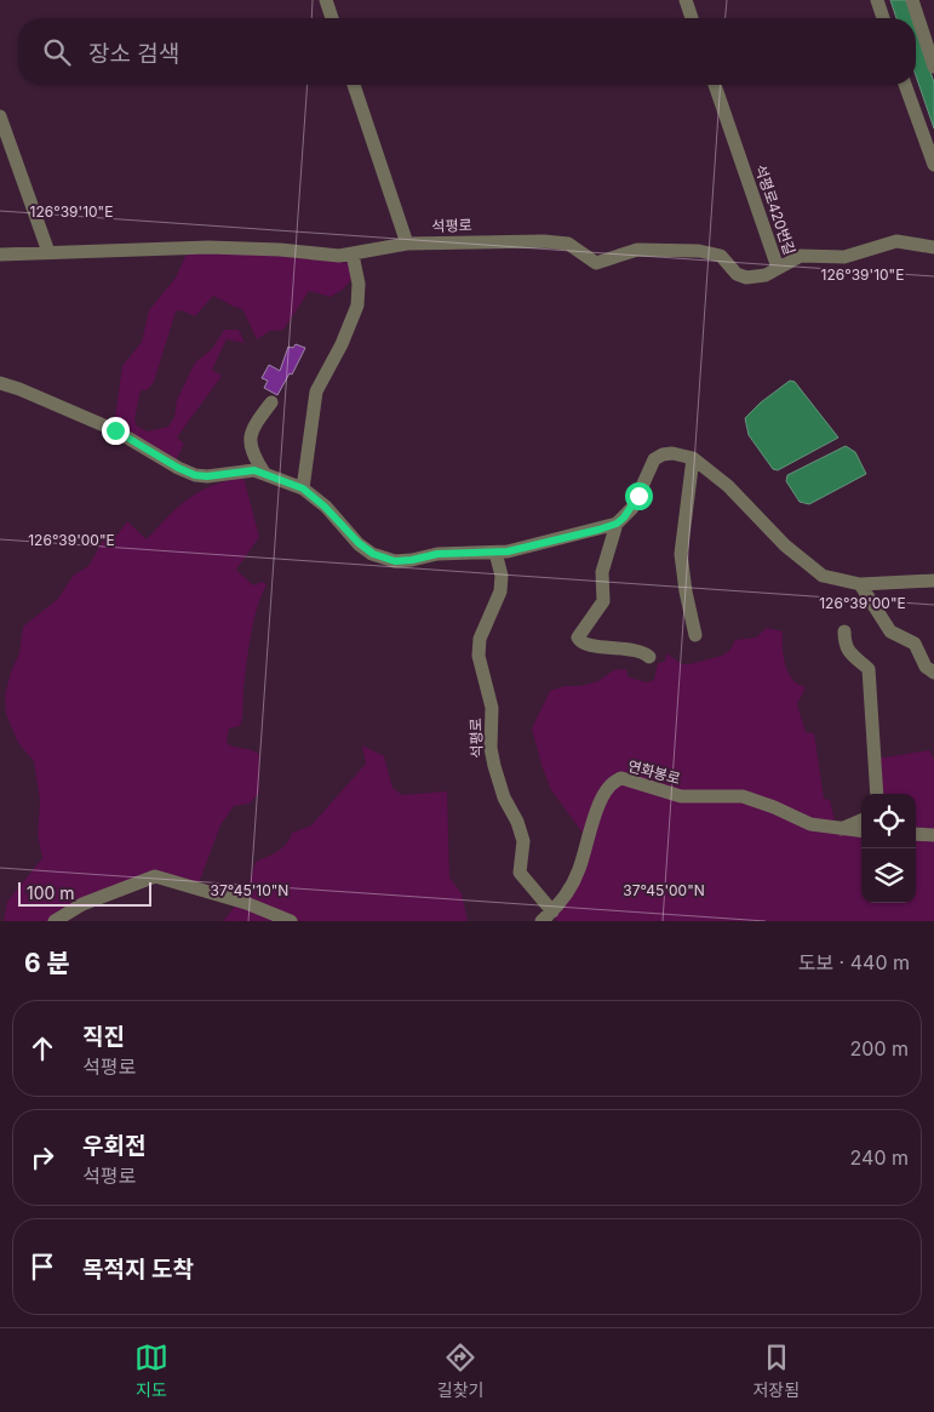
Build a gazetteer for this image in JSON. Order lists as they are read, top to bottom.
{
  "streets": {
    "street": ["석평로420번길", "석평로", "연화봉로"]
  },
  "crossings": [
    ["석평로420번길", "석평로"],
    ["석평로", "연화봉로"]
  ],
  "scale_bar": "100 m",
  "page": {
    "search": "장소 검색",
    "scale": "100 m",
    "heading": ["6 분", "도보 · 440 m"],
    "list": [
      ["직진", "석평로", "200 m"],
      ["우회전", "석평로", "240 m"],
      "목적지 도착"
    ],
    "nav": ["지도", "길찾기", "저장됨"]
  },
  "coordinates": [
    "126°39'10\"E",
    "126°39'00\"E",
    "37°45'10\"N",
    "37°45'00\"N"
  ]
}
